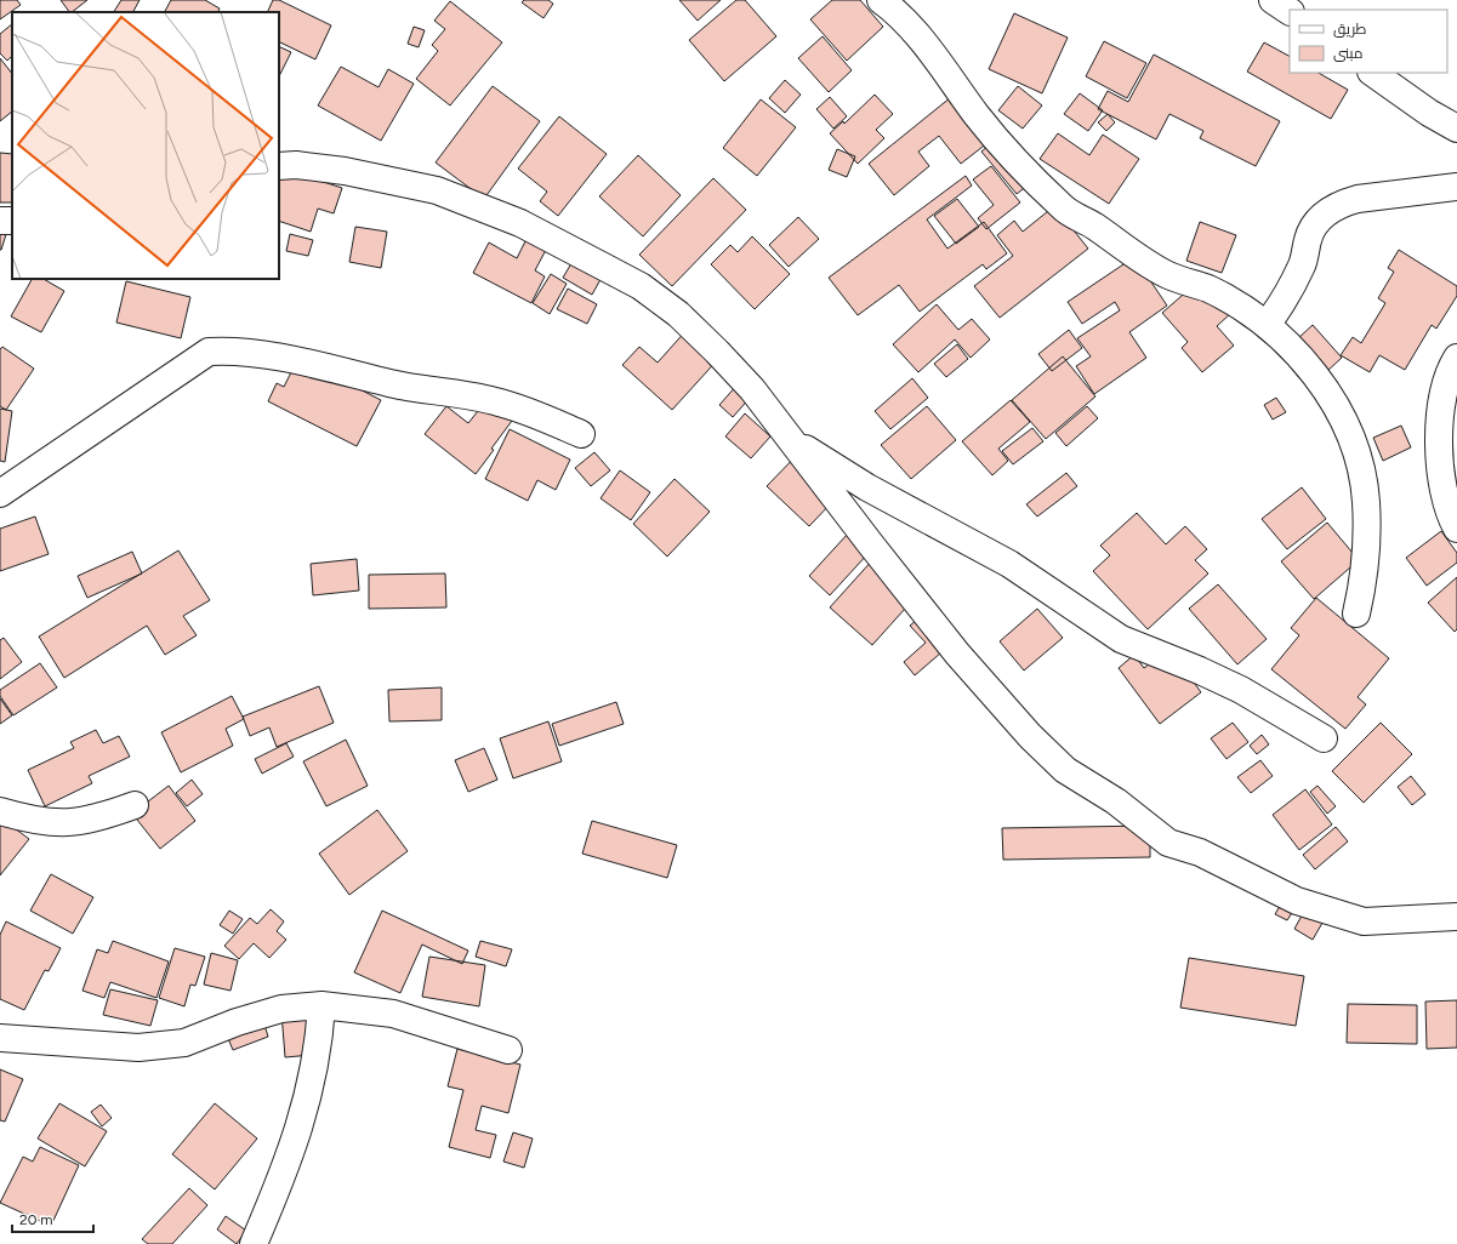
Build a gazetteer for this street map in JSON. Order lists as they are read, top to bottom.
{
  "legend": ["طريق", "مبنى"],
  "scale_bar": "20 m"
}
